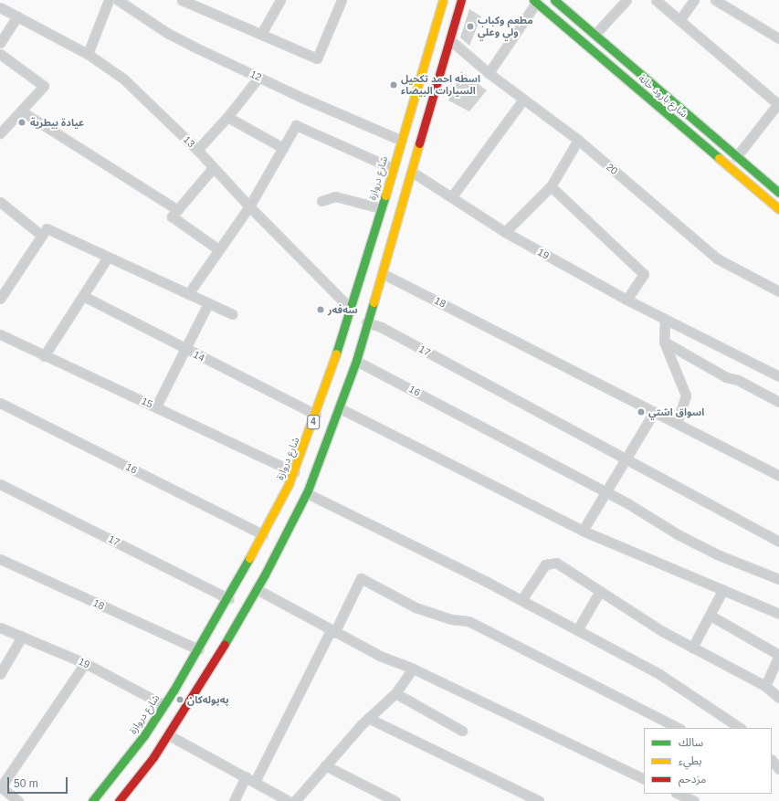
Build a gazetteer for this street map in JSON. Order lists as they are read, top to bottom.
{
  "streets": {
    "main road": ["شارع بارود خانة", "شارع دروازة", "4"],
    "street": [
      "12",
      "13",
      "20",
      "19",
      "18",
      "17",
      "14",
      "16",
      "15"
    ]
  },
  "crossings": [
    ["12", "شارع دروازة"],
    ["13", "شارع دروازة"],
    ["20", "شارع دروازة"],
    ["شارع دروازة", "19"],
    ["شارع دروازة", "18"],
    ["شارع دروازة", "17"],
    ["شارع دروازة", "14"],
    ["شارع دروازة", "16"],
    ["شارع دروازة", "15"]
  ],
  "places": [
    "مطعم وكباب ولي وعلي",
    "اسطه احمد تكحيل السيارات البيضاء",
    "عيادة بيطرية",
    "سەفەر",
    "اسواق اشتي",
    "پەپولەکان"
  ],
  "legend": ["سالك", "بطيء", "مزدحم"],
  "scale_bar": "50 m"
}
